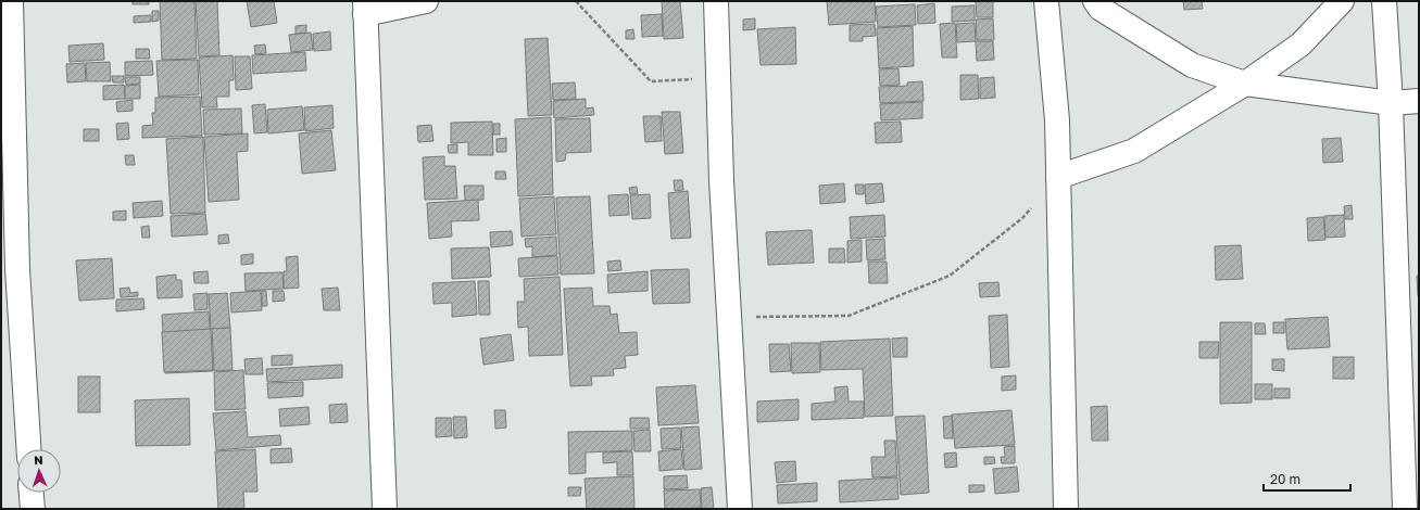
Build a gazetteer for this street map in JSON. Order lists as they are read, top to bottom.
{
  "scale_bar": "20 m",
  "north": "top"
}
